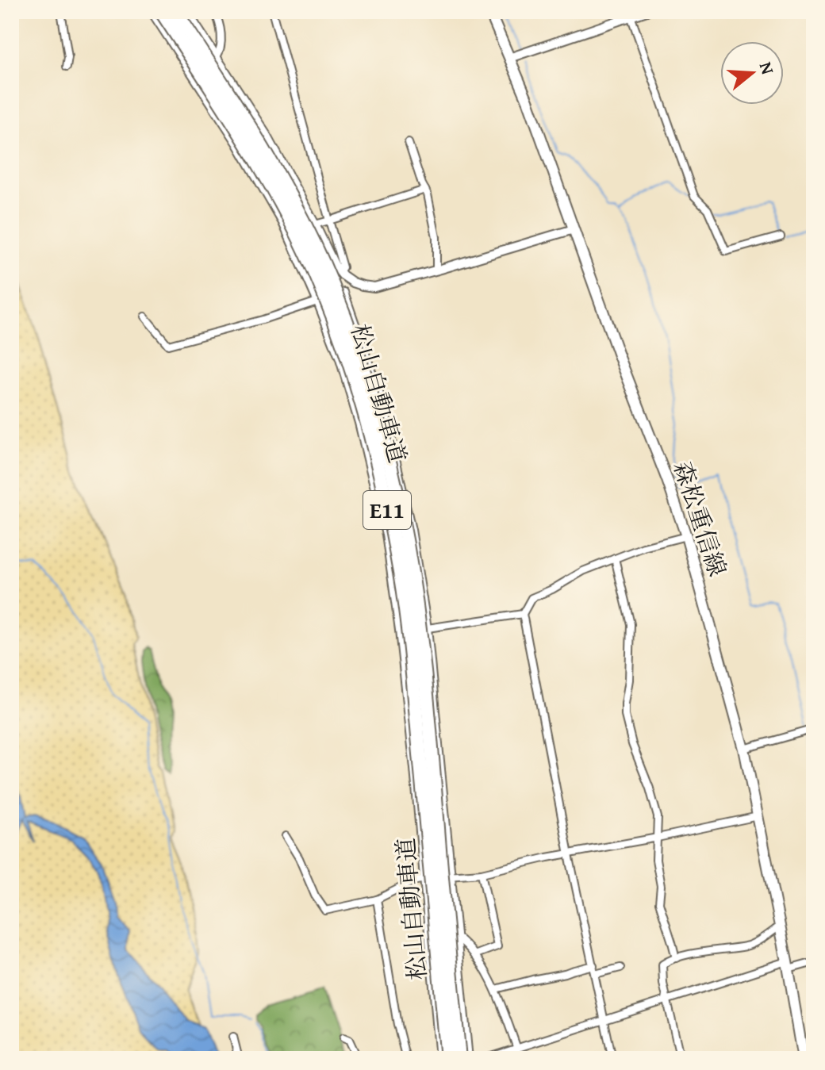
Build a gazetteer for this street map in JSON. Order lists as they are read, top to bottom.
{
  "streets": {
    "highway": ["松山自動車道", "E11"],
    "main road": ["森松重信線"]
  },
  "north": "right"
}
